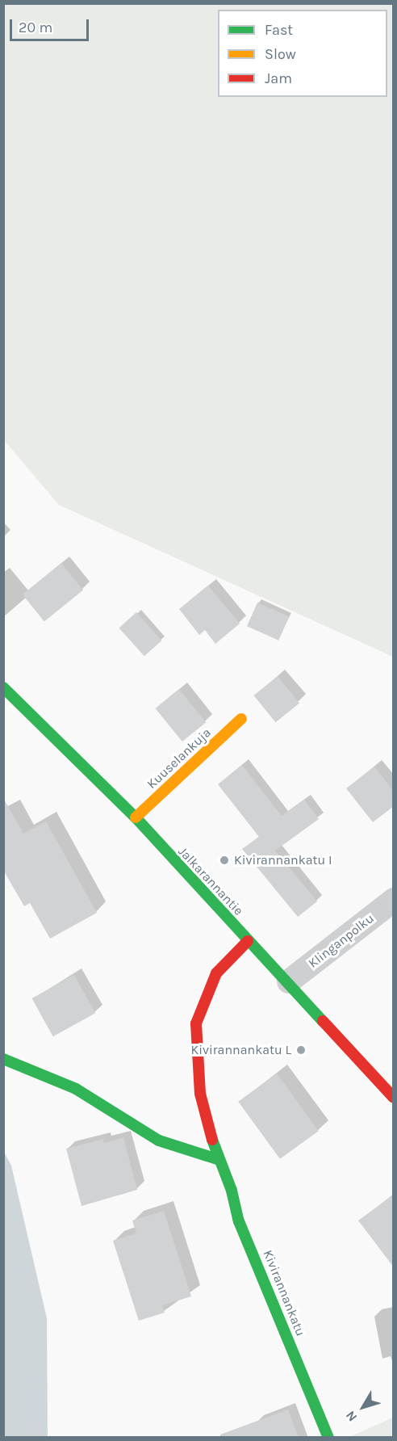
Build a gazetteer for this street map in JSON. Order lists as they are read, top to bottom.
{
  "streets": {
    "street": [
      "Kuuselankuja",
      "Jalkarannantie",
      "Klinganpolku",
      "Kivirannankatu"
    ]
  },
  "crossings": [
    ["Kuuselankuja", "Jalkarannantie"],
    ["Jalkarannantie", "Klinganpolku"],
    ["Jalkarannantie", "Kivirannankatu"]
  ],
  "places": ["Kivirannankatu I", "Kivirannankatu L"],
  "legend": ["Fast", "Slow", "Jam"],
  "scale_bar": "20 m",
  "north": "bottom left"
}
